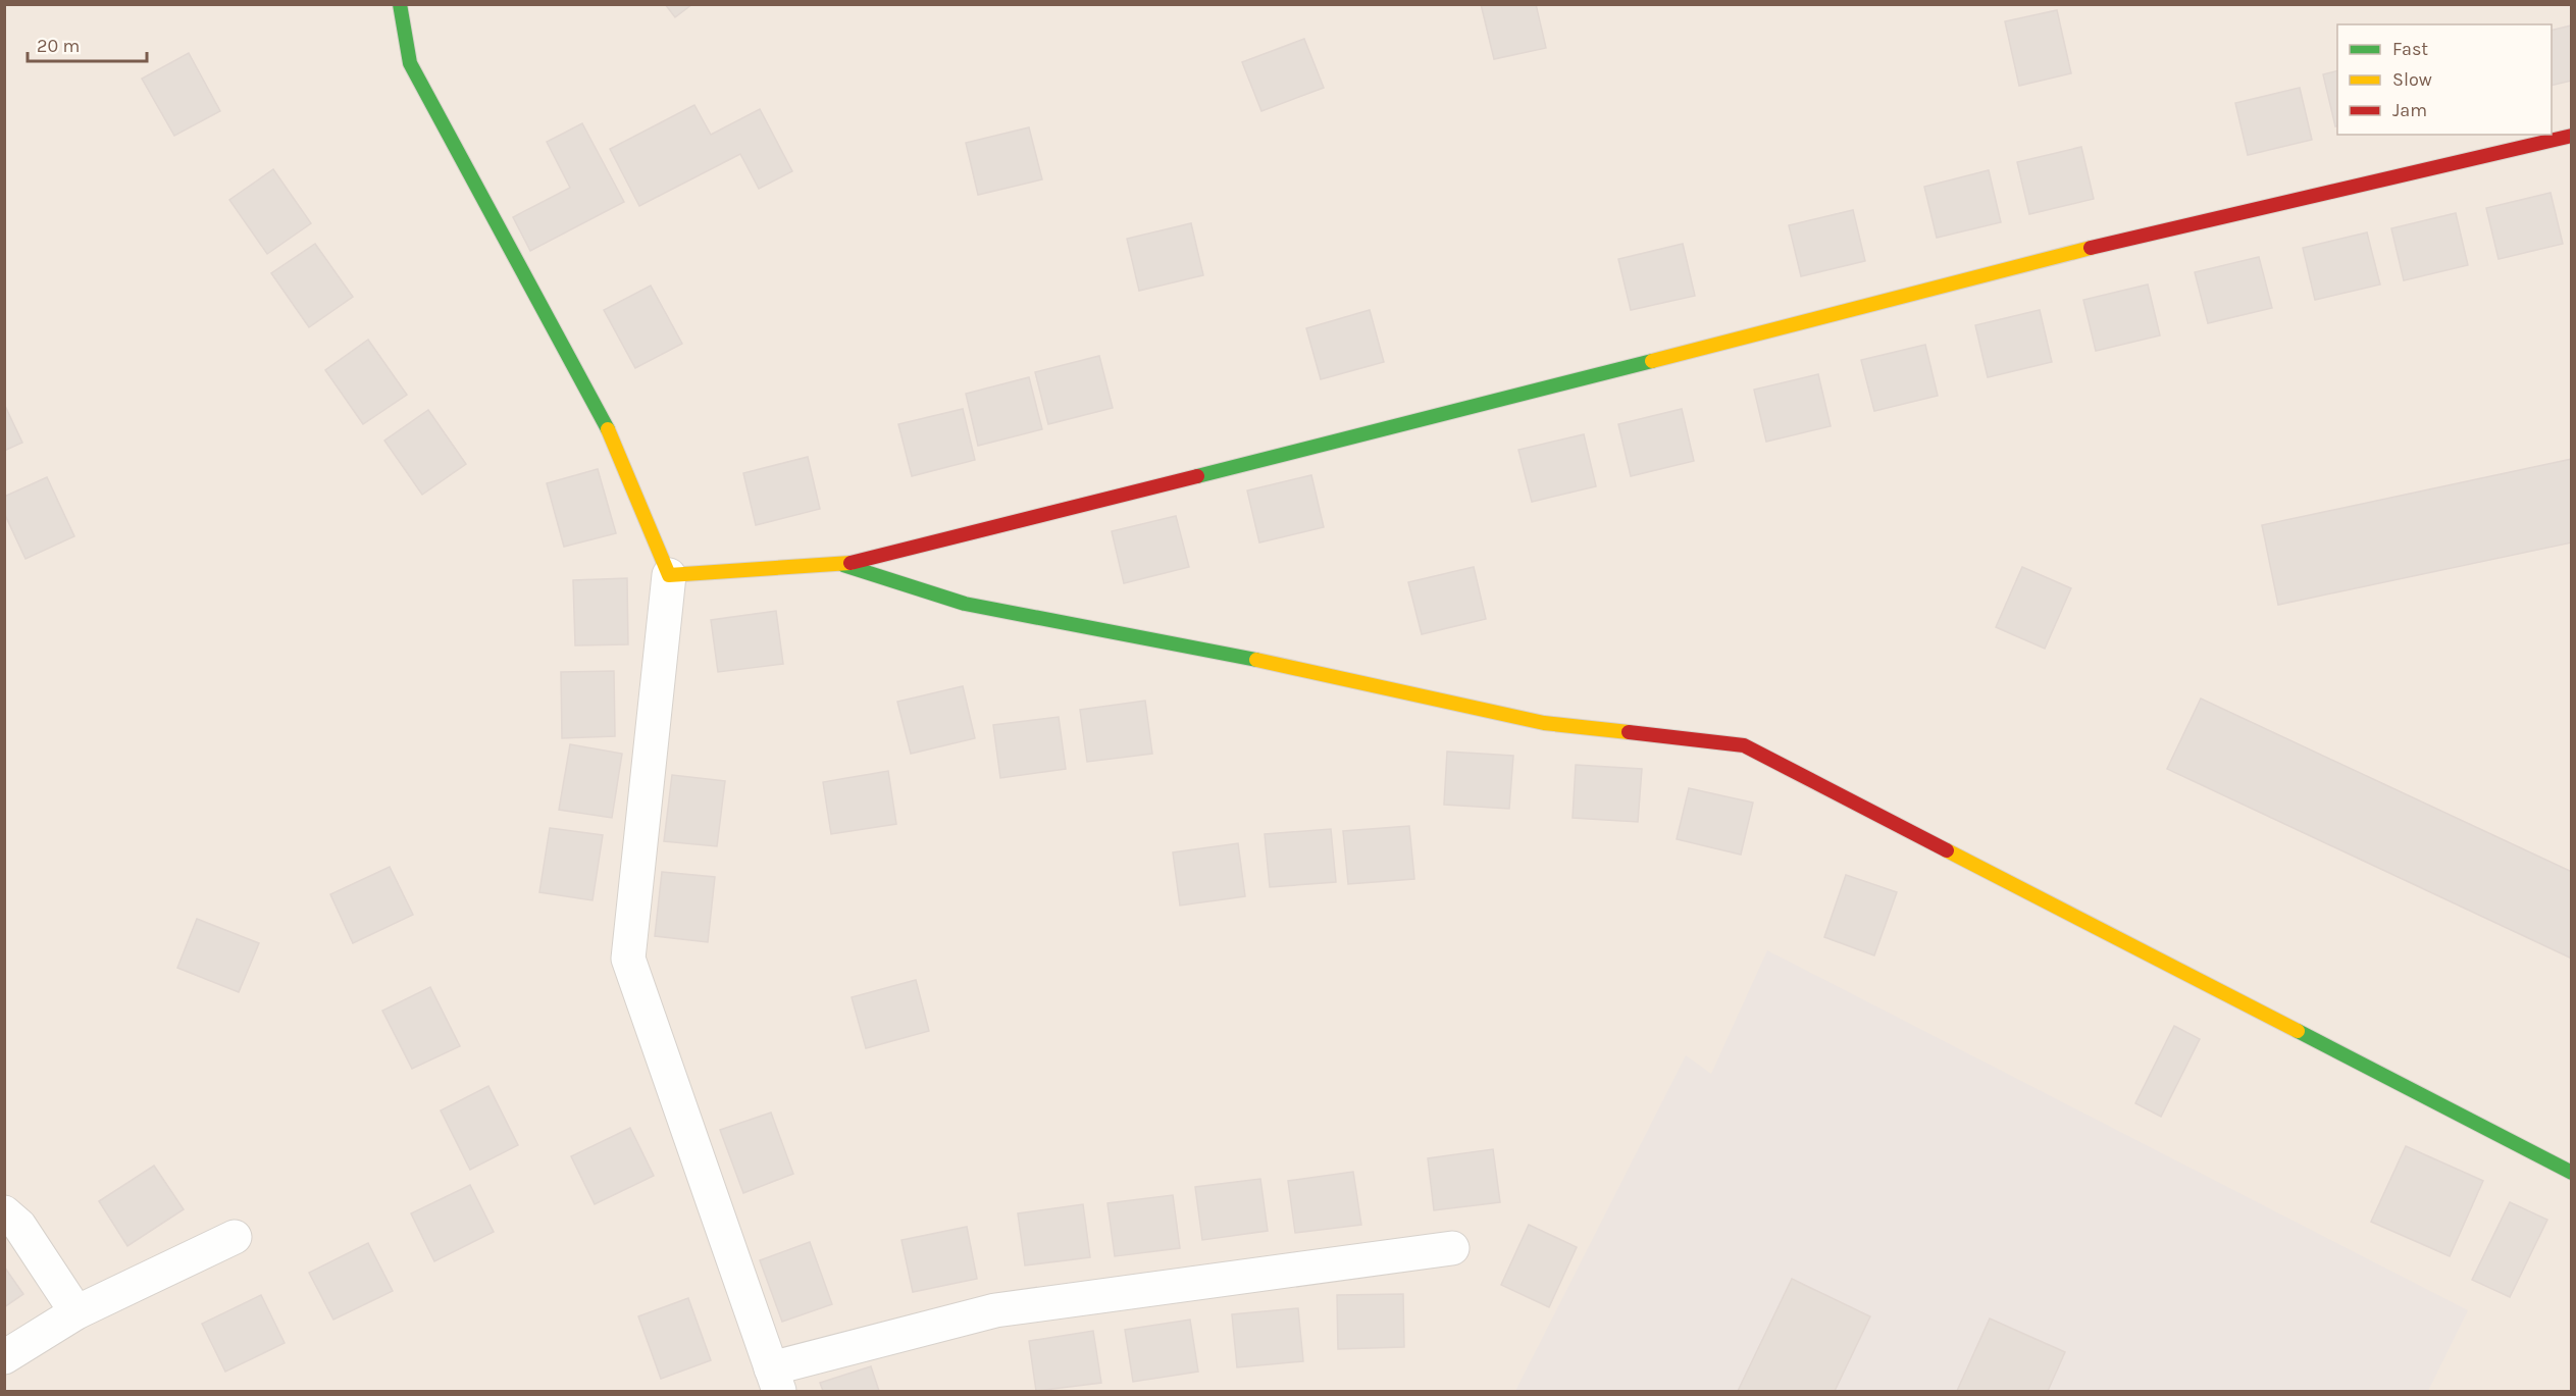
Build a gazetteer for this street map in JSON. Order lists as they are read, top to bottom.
{
  "legend": ["Fast", "Slow", "Jam"],
  "scale_bar": "20 m"
}
